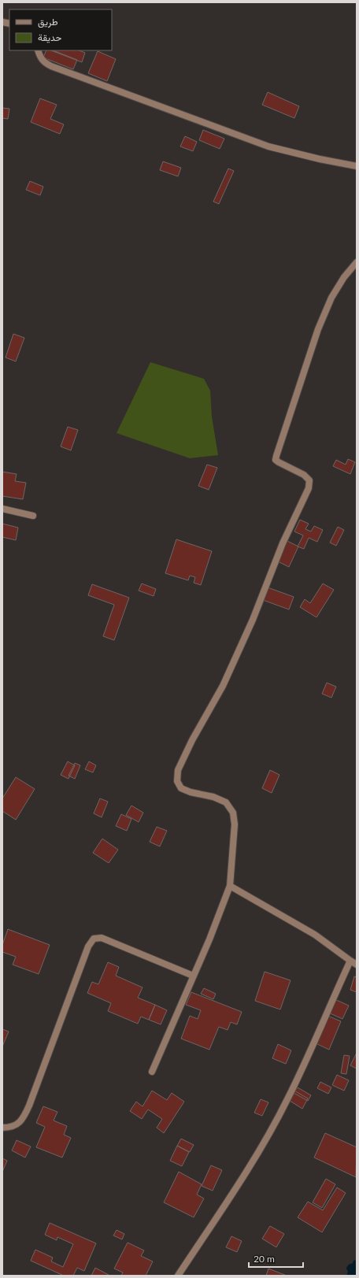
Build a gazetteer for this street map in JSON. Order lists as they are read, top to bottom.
{
  "legend": ["طريق", "حديقة"],
  "scale_bar": "20 m"
}
